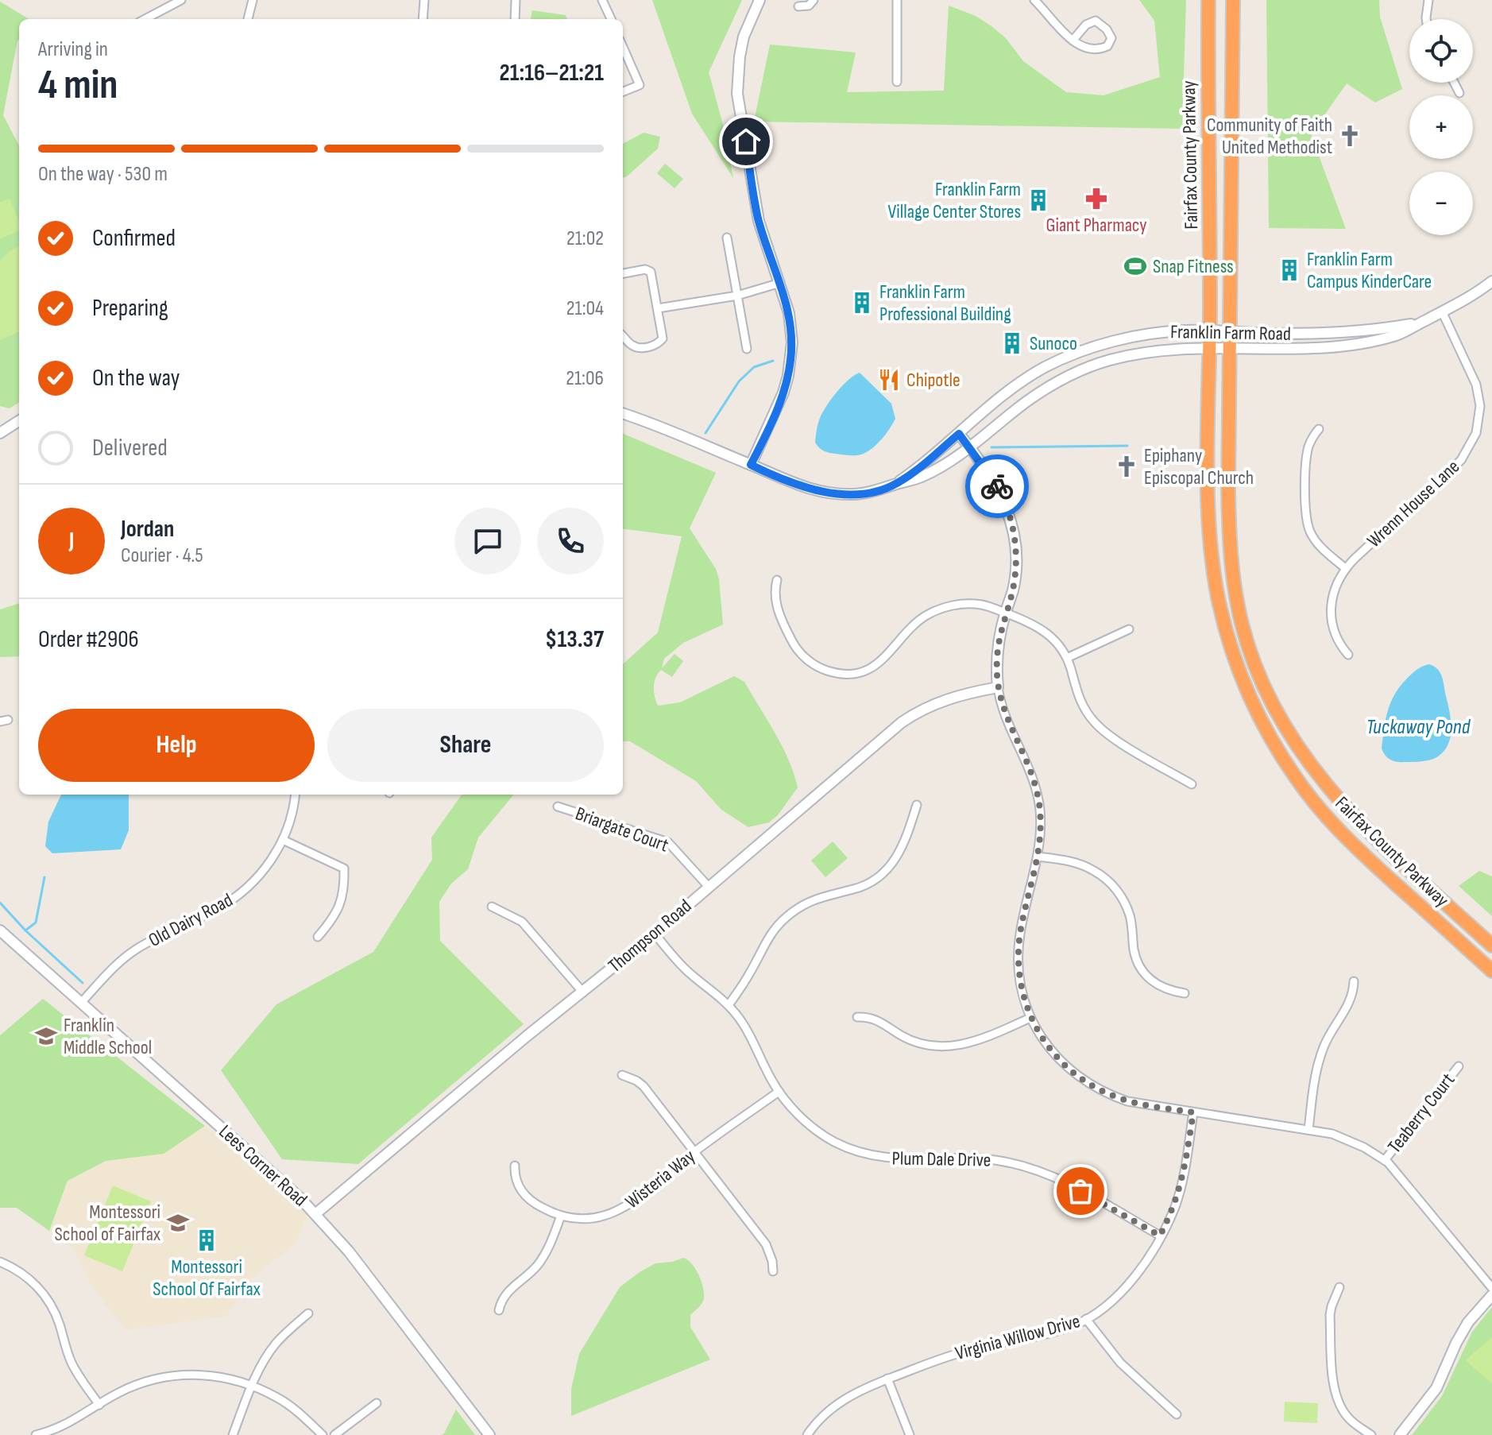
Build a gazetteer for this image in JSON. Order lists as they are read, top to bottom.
{
  "streets": {
    "highway": ["Fairfax County Parkway"],
    "street": [
      "Franklin Farm Road",
      "Wrenn House Lane",
      "Briargate Court",
      "Old Dairy Road",
      "Thompson Road",
      "Teaberry Court",
      "Plum Dale Drive",
      "Lees Corner Road",
      "Wisteria Way",
      "Virginia Willow Drive"
    ]
  },
  "crossings": [
    ["Fairfax County Parkway", "Franklin Farm Road"],
    ["Franklin Farm Road", "Wrenn House Lane"],
    ["Briargate Court", "Thompson Road"],
    ["Old Dairy Road", "Lees Corner Road"],
    ["Thompson Road", "Plum Dale Drive"],
    ["Thompson Road", "Lees Corner Road"],
    ["Plum Dale Drive", "Wisteria Way"],
    ["Plum Dale Drive", "Virginia Willow Drive"]
  ],
  "water": ["Tuckaway Pond"],
  "places": {
    "church": ["Community of Faith United Methodist", "Epiphany Episcopal Church"],
    "pharmacy": ["Giant Pharmacy"],
    "building": [
      "Franklin Farm Village Center Stores",
      "Franklin Farm Campus KinderCare",
      "Franklin Farm Professional Building",
      "Sunoco",
      "Montessori School Of Fairfax"
    ],
    "sports": ["Snap Fitness"],
    "restaurant": ["Chipotle"],
    "school or university": ["Franklin Middle School", "Montessori School of Fairfax"]
  },
  "page": {
    "map_buttons": ["+", "−"],
    "heading": ["4 min", "Arriving in", "21:16–21:21"],
    "panel": [
      "Jordan",
      "Courier · 4.5",
      "Order #2906",
      "$13.37"
    ],
    "bar": "On the way · 530 m",
    "list": [
      ["Confirmed", "21:02"],
      ["Preparing", "21:04"],
      ["On the way", "21:06"],
      "Delivered"
    ],
    "round": "J",
    "buttons": ["Help", "Share"]
  }
}
